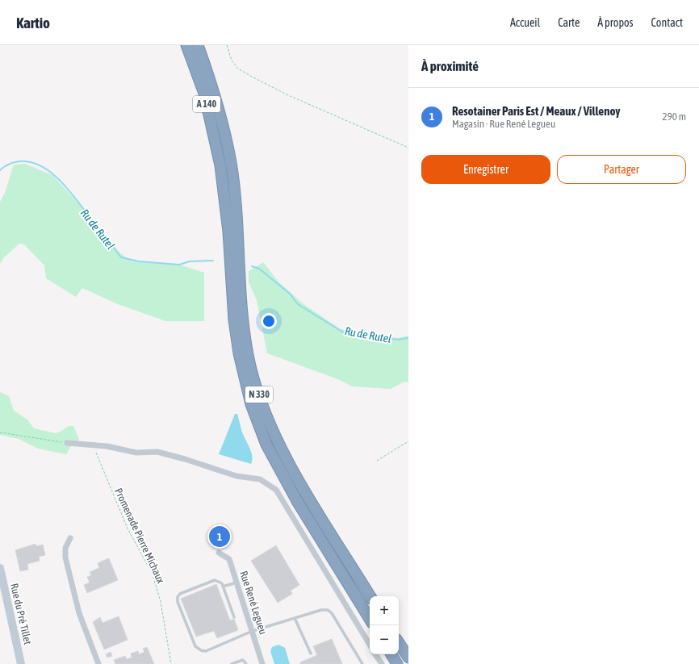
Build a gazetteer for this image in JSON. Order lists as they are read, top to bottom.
{
  "streets": {
    "highway": ["A 140", "N 330"],
    "street": ["Rue René Legueu", "Rue du Pré Tillet"],
    "path": ["Promenade Pierre Michaux"]
  },
  "crossings": [
    ["A 140", "N 330"]
  ],
  "water": ["Ru de Rutel"],
  "page": {
    "header": "Kartio",
    "nav": [
      "Accueil",
      "Carte",
      "À propos",
      "Contact"
    ],
    "heading": "À proximité",
    "list": [
      {
        "mark": "1",
        "name": "Resotainer Paris Est / Meaux / Villenoy",
        "note": "Magasin · Rue René Legueu",
        "value": "290 m"
      }
    ],
    "buttons": ["Enregistrer", "Partager"],
    "pins": "1",
    "map_buttons": ["+", "−"]
  }
}
